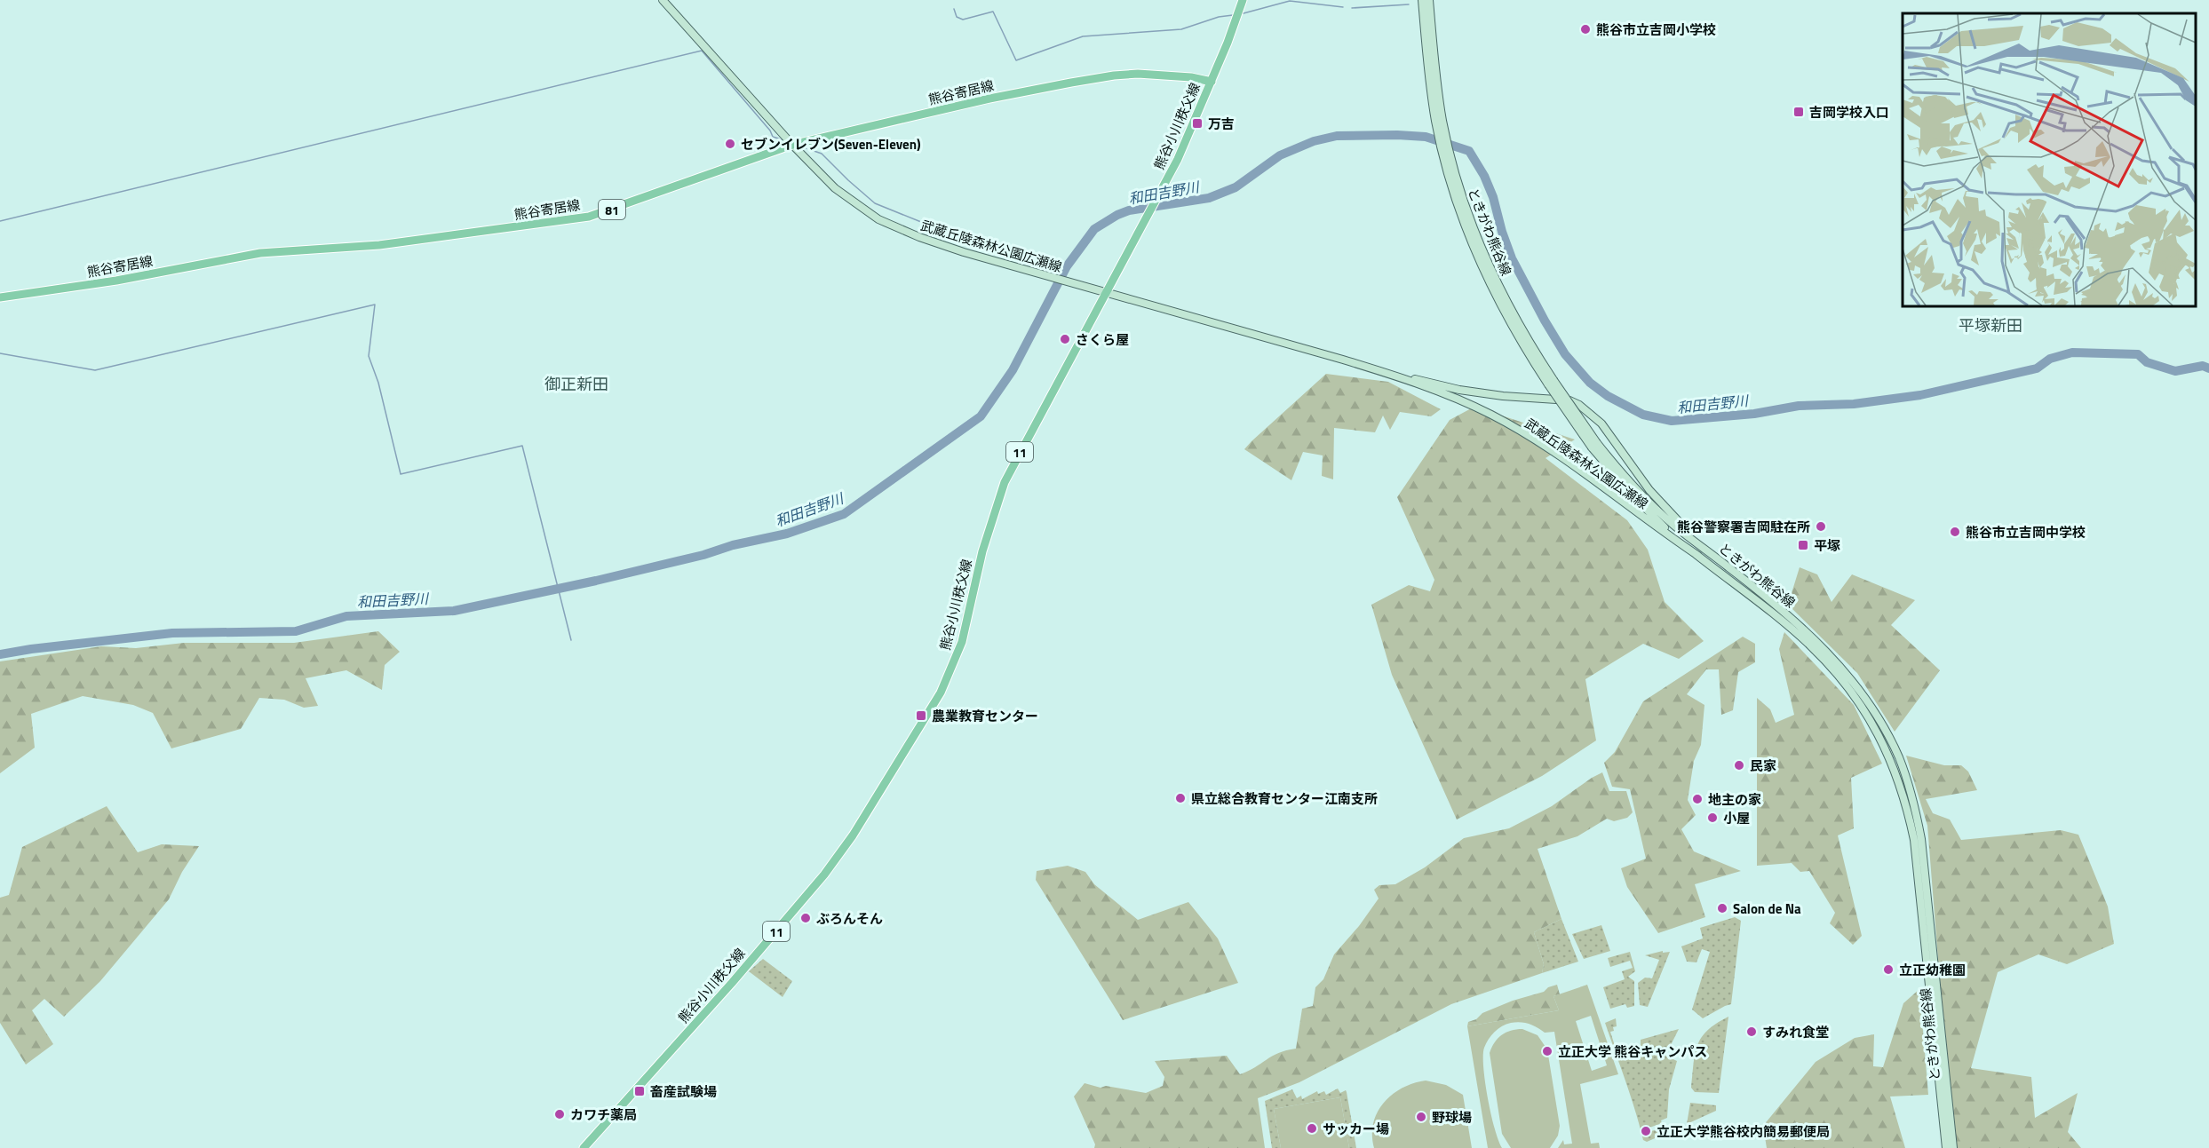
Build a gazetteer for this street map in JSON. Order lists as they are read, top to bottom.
{
  "streets": {
    "main road": [
      "熊谷寄居線",
      "熊谷小川秩父線",
      "81",
      "ときがわ熊谷線",
      "武蔵丘陵森林公園広瀬線",
      "11"
    ]
  },
  "crossings": [
    ["熊谷寄居線", "熊谷小川秩父線"],
    ["熊谷寄居線", "武蔵丘陵森林公園広瀬線"],
    ["熊谷小川秩父線", "武蔵丘陵森林公園広瀬線"],
    ["ときがわ熊谷線", "武蔵丘陵森林公園広瀬線"]
  ],
  "districts": ["平塚新田", "御正新田"],
  "water": ["和田吉野川"],
  "places": {
    "other": [
      "熊谷市立吉岡小学校",
      "セブンイレブン(Seven-Eleven)",
      "さくら屋",
      "熊谷警察署吉岡駐在所",
      "熊谷市立吉岡中学校",
      "民家",
      "県立総合教育センター江南支所",
      "地主の家",
      "小屋",
      "Salon de Na",
      "ぶろんそん",
      "立正幼稚園",
      "すみれ食堂",
      "立正大学 熊谷キャンパス",
      "カワチ薬局",
      "野球場",
      "サッカー場",
      "立正大学熊谷校内簡易郵便局"
    ],
    "transit": [
      "吉岡学校入口",
      "万吉",
      "平塚",
      "農業教育センター",
      "畜産試験場"
    ]
  }
}
